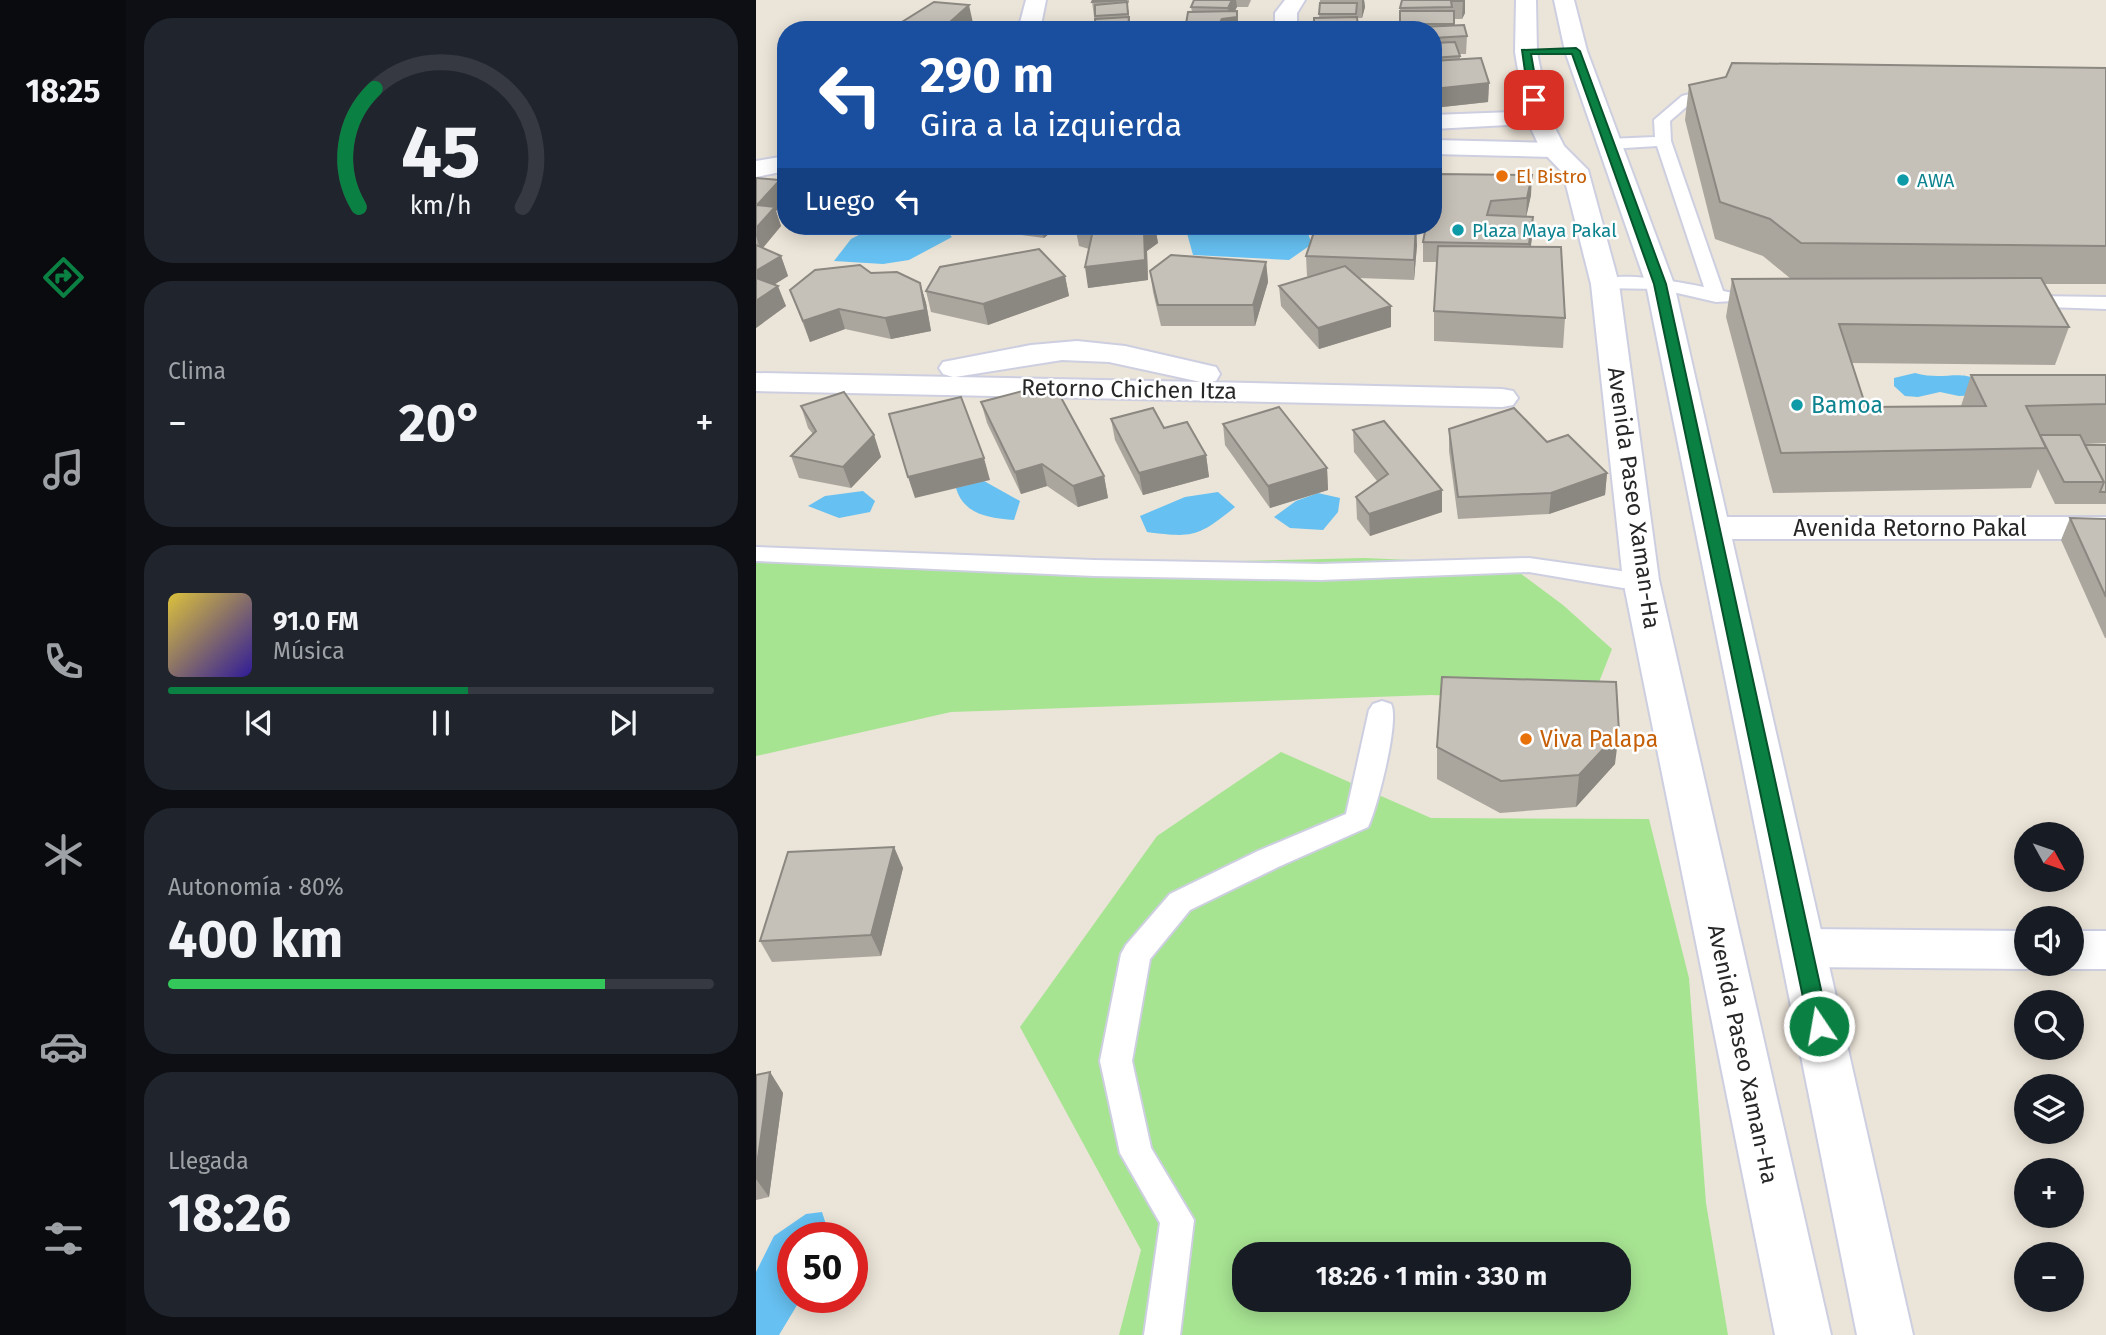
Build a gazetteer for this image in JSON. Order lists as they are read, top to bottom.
{
  "streets": {
    "main road": ["Retorno Chichen Itza", "Avenida Paseo Xaman-Ha", "Avenida Retorno Pakal"]
  },
  "places": [
    "El Bistro",
    "AWA",
    "Plaza Maya Pakal",
    "Bamoa",
    "Viva Palapa"
  ],
  "north": "bottom right",
  "page": {
    "tabs": "18:25",
    "turn": ["290 m", "Gira a la izquierda"],
    "then": "Luego",
    "tile": [
      "Clima",
      ["Autonomía · 80%", "400 km"],
      ["Llegada", "18:26"]
    ],
    "heat": ["−", "20°", "+"],
    "song": ["91.0 FM", "Música"],
    "map_buttons": ["+", "−"],
    "limit": "50",
    "trip": "18:26 · 1 min · 330 m",
    "gauge": ["45", "km/h"]
  }
}
